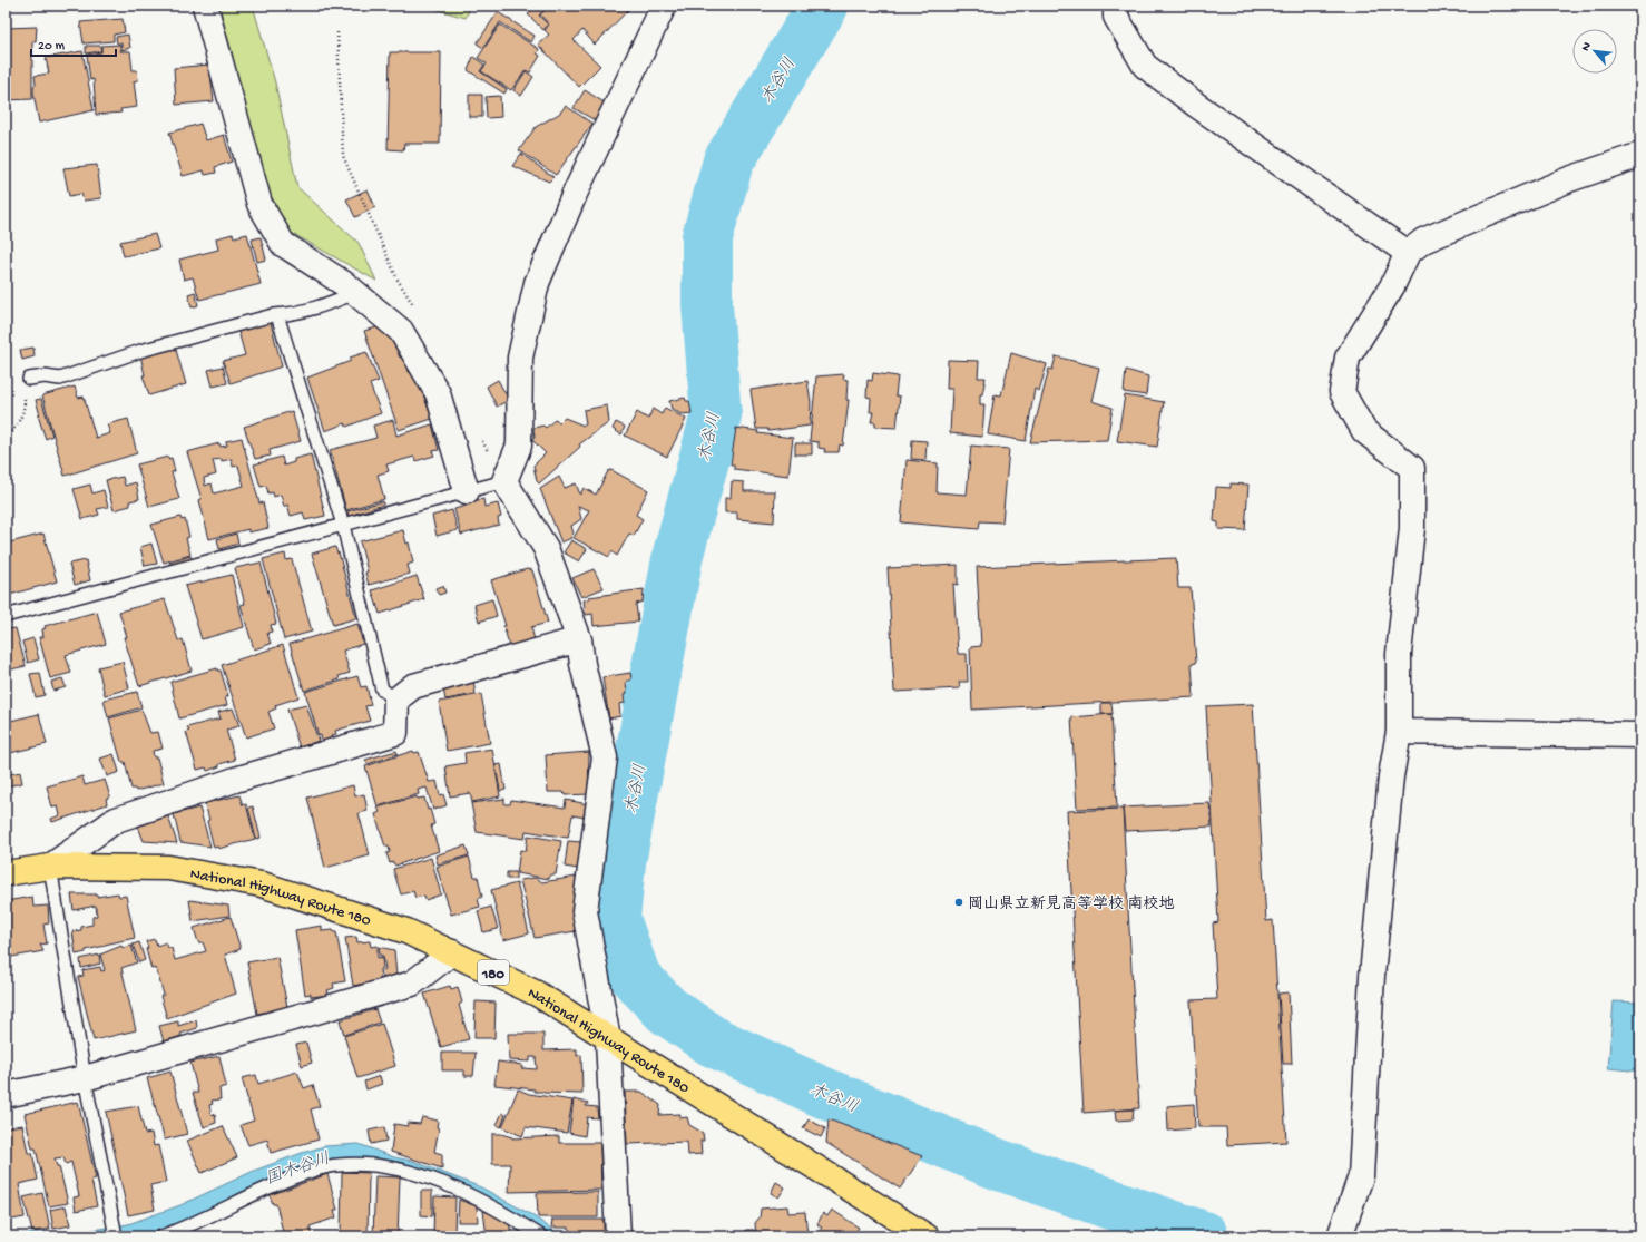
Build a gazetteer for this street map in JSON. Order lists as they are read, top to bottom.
{
  "streets": {
    "highway": ["National Highway Route 180", "180"]
  },
  "water": ["木谷川", "国木谷川"],
  "places": ["岡山県立新見高等学校 南校地"],
  "scale_bar": "20 m",
  "north": "top left"
}
